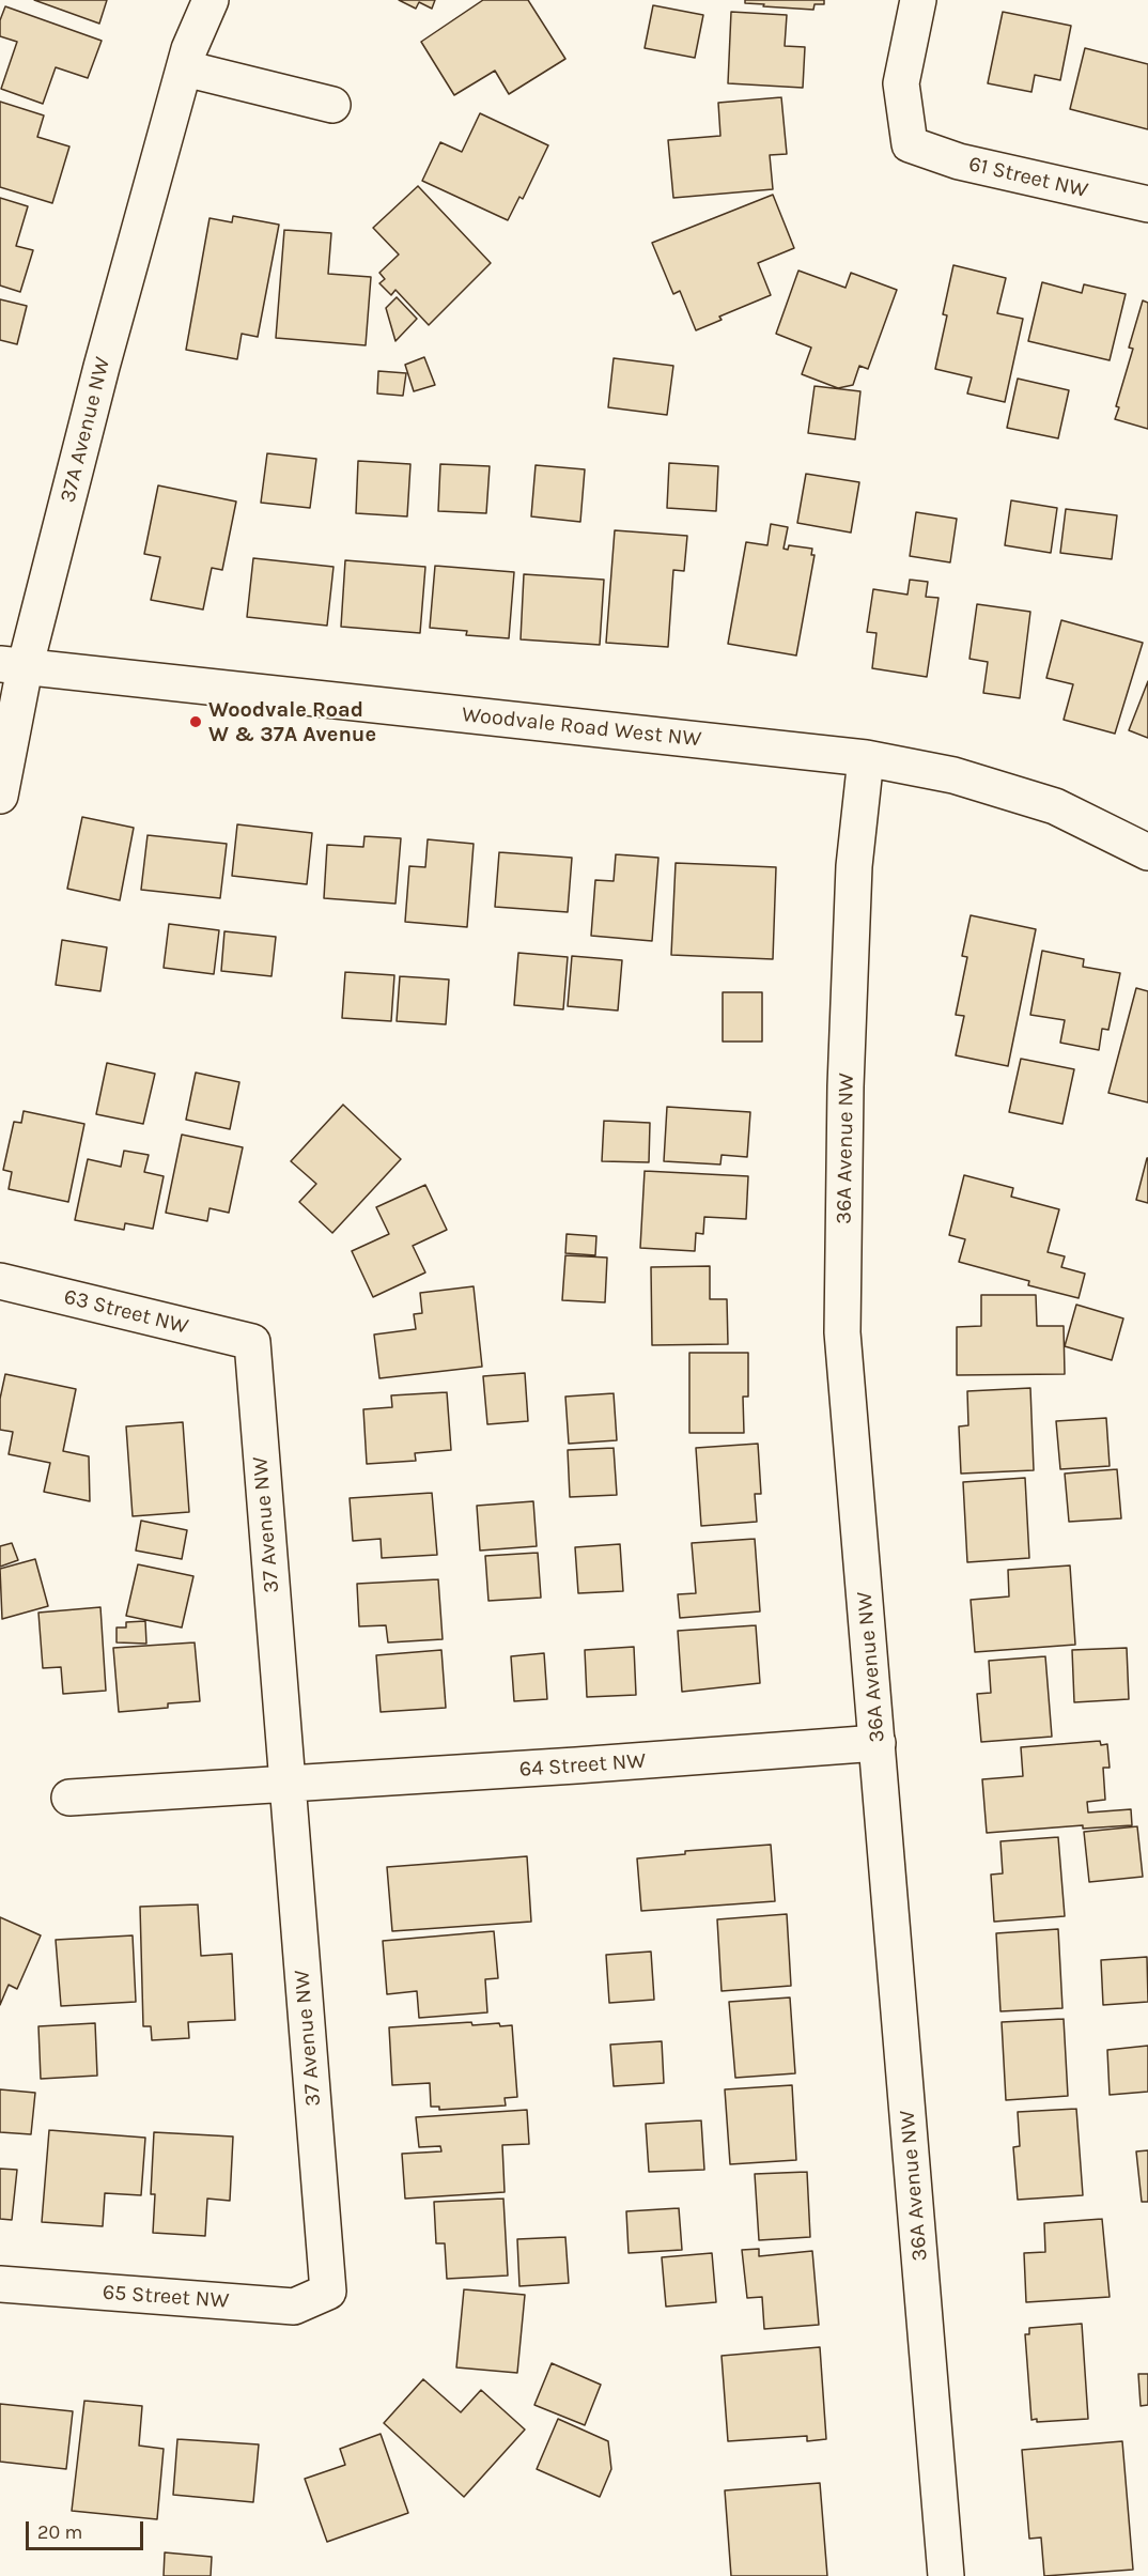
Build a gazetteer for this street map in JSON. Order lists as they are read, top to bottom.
{
  "streets": {
    "street": [
      "61 Street NW",
      "37A Avenue NW",
      "Woodvale Road West NW",
      "36A Avenue NW",
      "63 Street NW",
      "37 Avenue NW",
      "64 Street NW",
      "65 Street NW"
    ]
  },
  "crossings": [
    ["37A Avenue NW", "Woodvale Road West NW"],
    ["Woodvale Road West NW", "36A Avenue NW"],
    ["36A Avenue NW", "64 Street NW"],
    ["63 Street NW", "37 Avenue NW"],
    ["37 Avenue NW", "64 Street NW"],
    ["37 Avenue NW", "65 Street NW"]
  ],
  "places": ["Woodvale Road W & 37A Avenue"],
  "scale_bar": "20 m"
}
